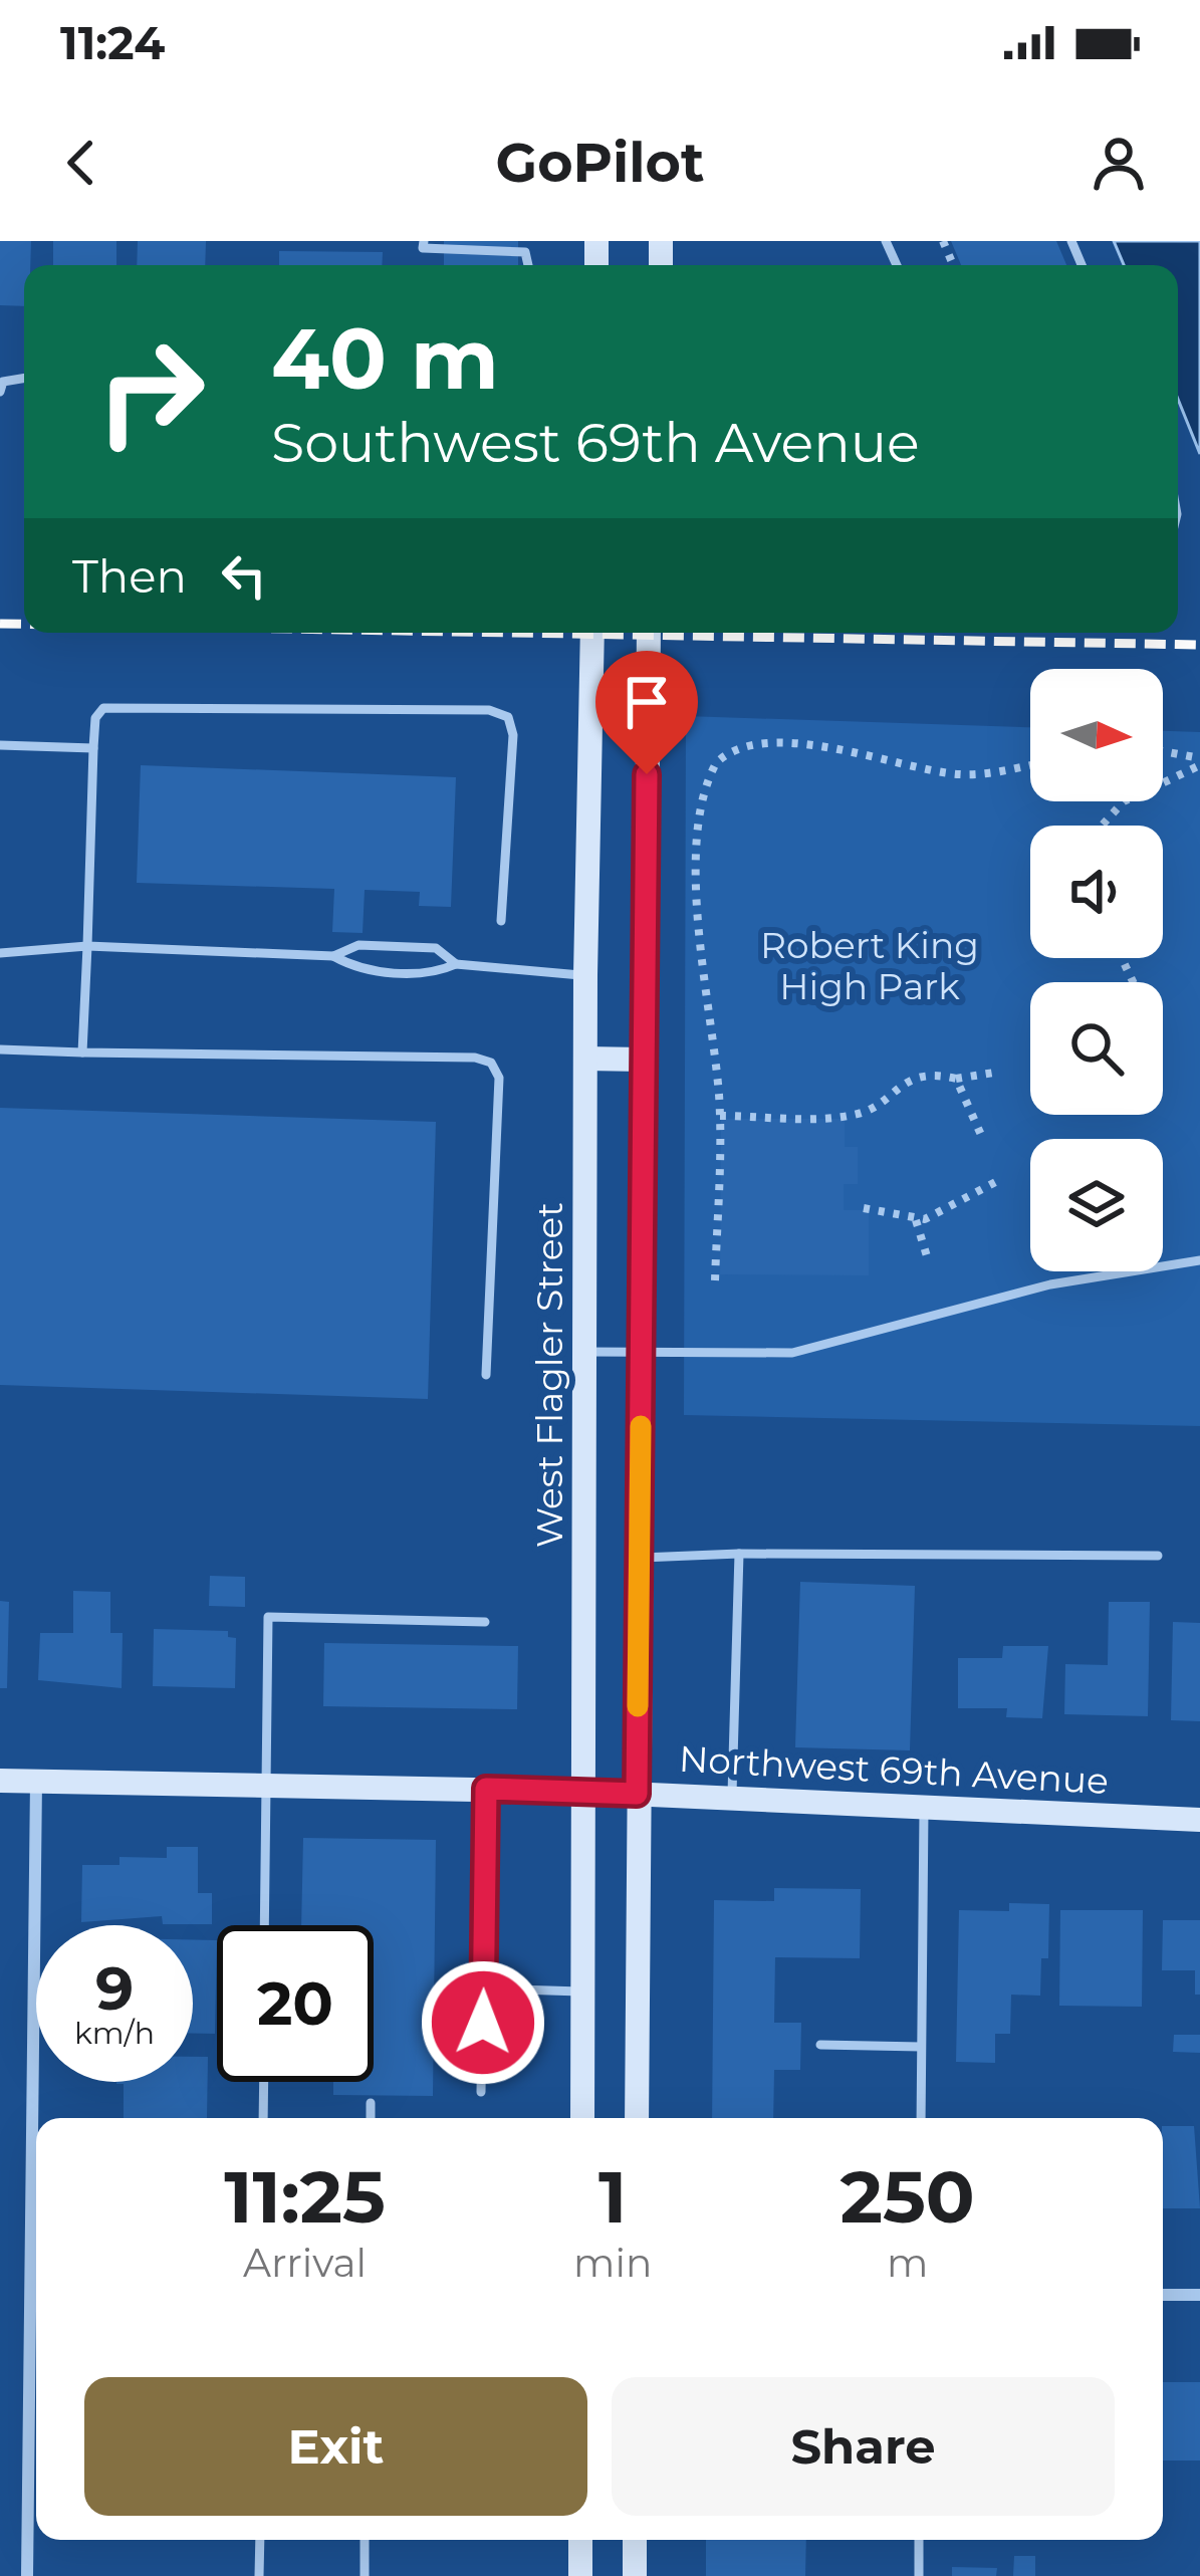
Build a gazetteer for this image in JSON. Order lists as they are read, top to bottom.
{
  "streets": {
    "main road": ["West Flagler Street", "Northwest 69th Avenue"]
  },
  "crossings": [
    ["West Flagler Street", "Northwest 69th Avenue"]
  ],
  "parks": ["Robert King High Park"],
  "north": "right",
  "page": {
    "status": "11:24",
    "header": "GoPilot",
    "turn": ["40 m", "Southwest 69th Avenue"],
    "then": "Then",
    "speed": "9 km/h",
    "limit": "20",
    "eta": [
      "11:25",
      "Arrival",
      "1",
      "min",
      "250",
      "m"
    ],
    "buttons": ["Exit", "Share"]
  }
}
